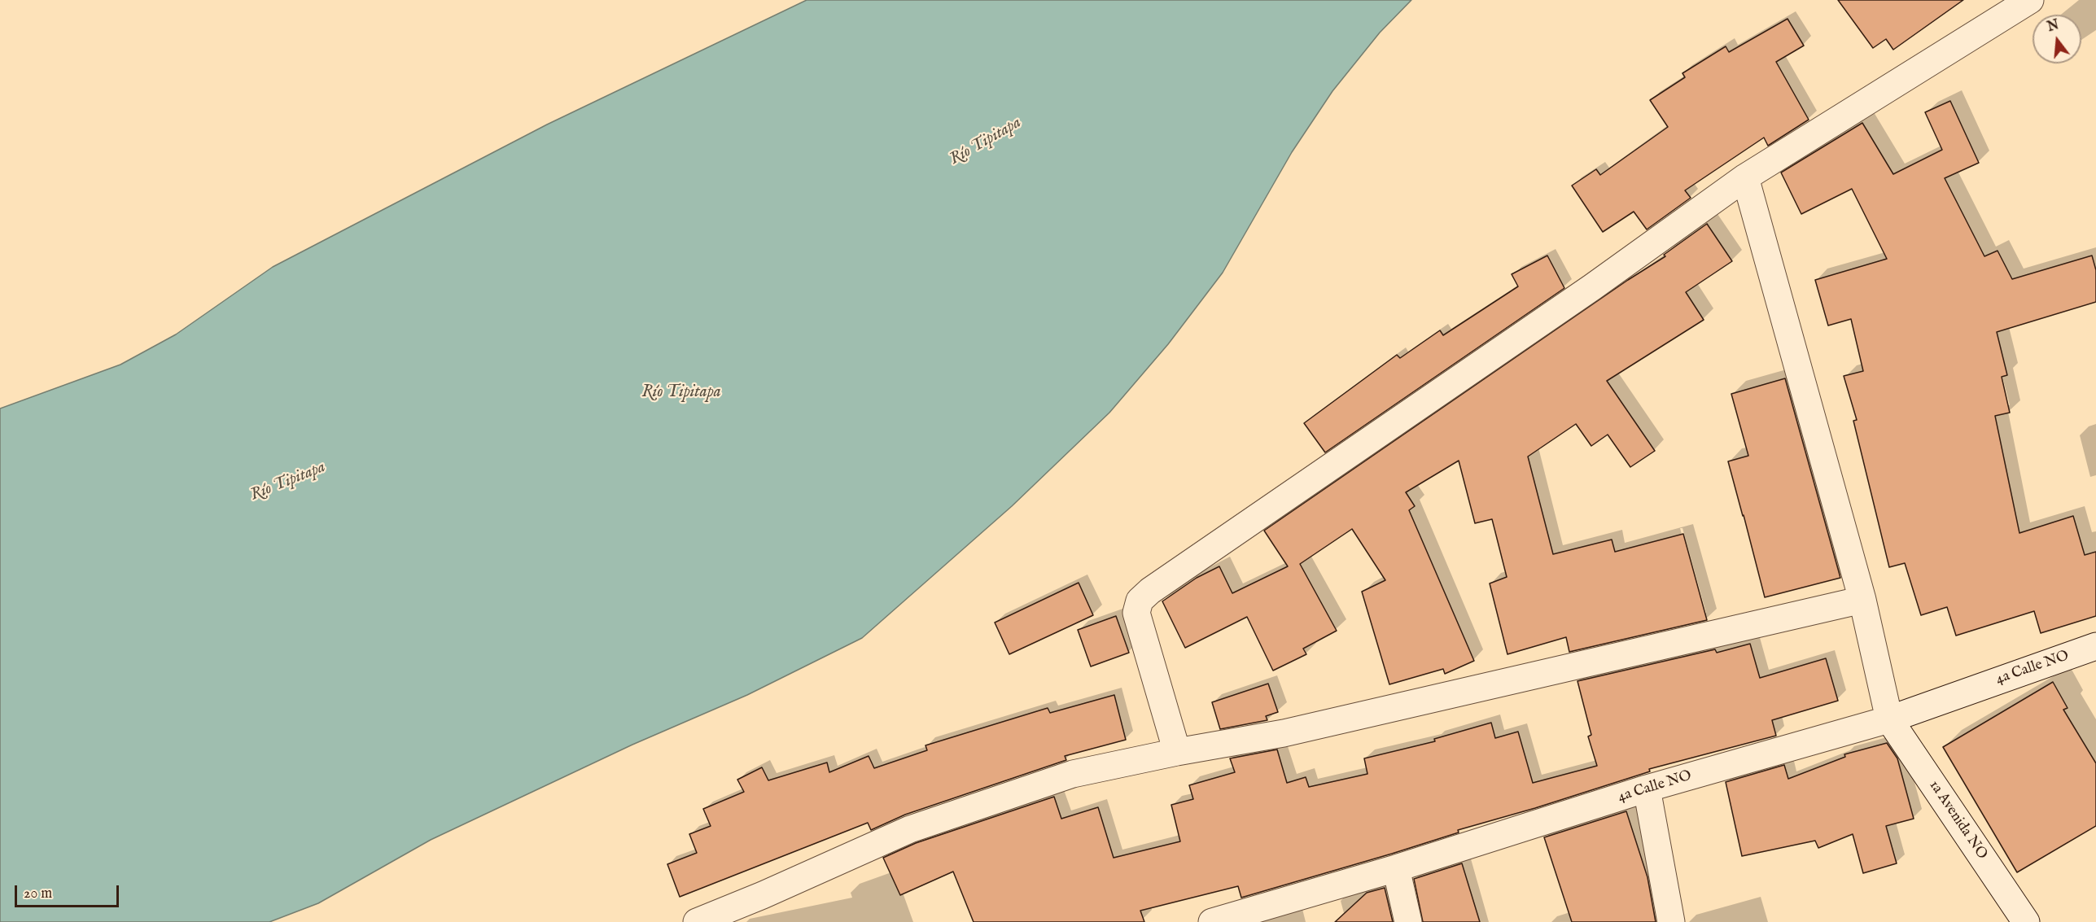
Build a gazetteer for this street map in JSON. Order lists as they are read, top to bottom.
{
  "streets": {
    "street": ["4a Calle NO", "1a Avenida NO"]
  },
  "crossings": [
    ["4a Calle NO", "1a Avenida NO"]
  ],
  "water": ["Río Tipitapa"],
  "scale_bar": "20 m",
  "north": "top"
}
